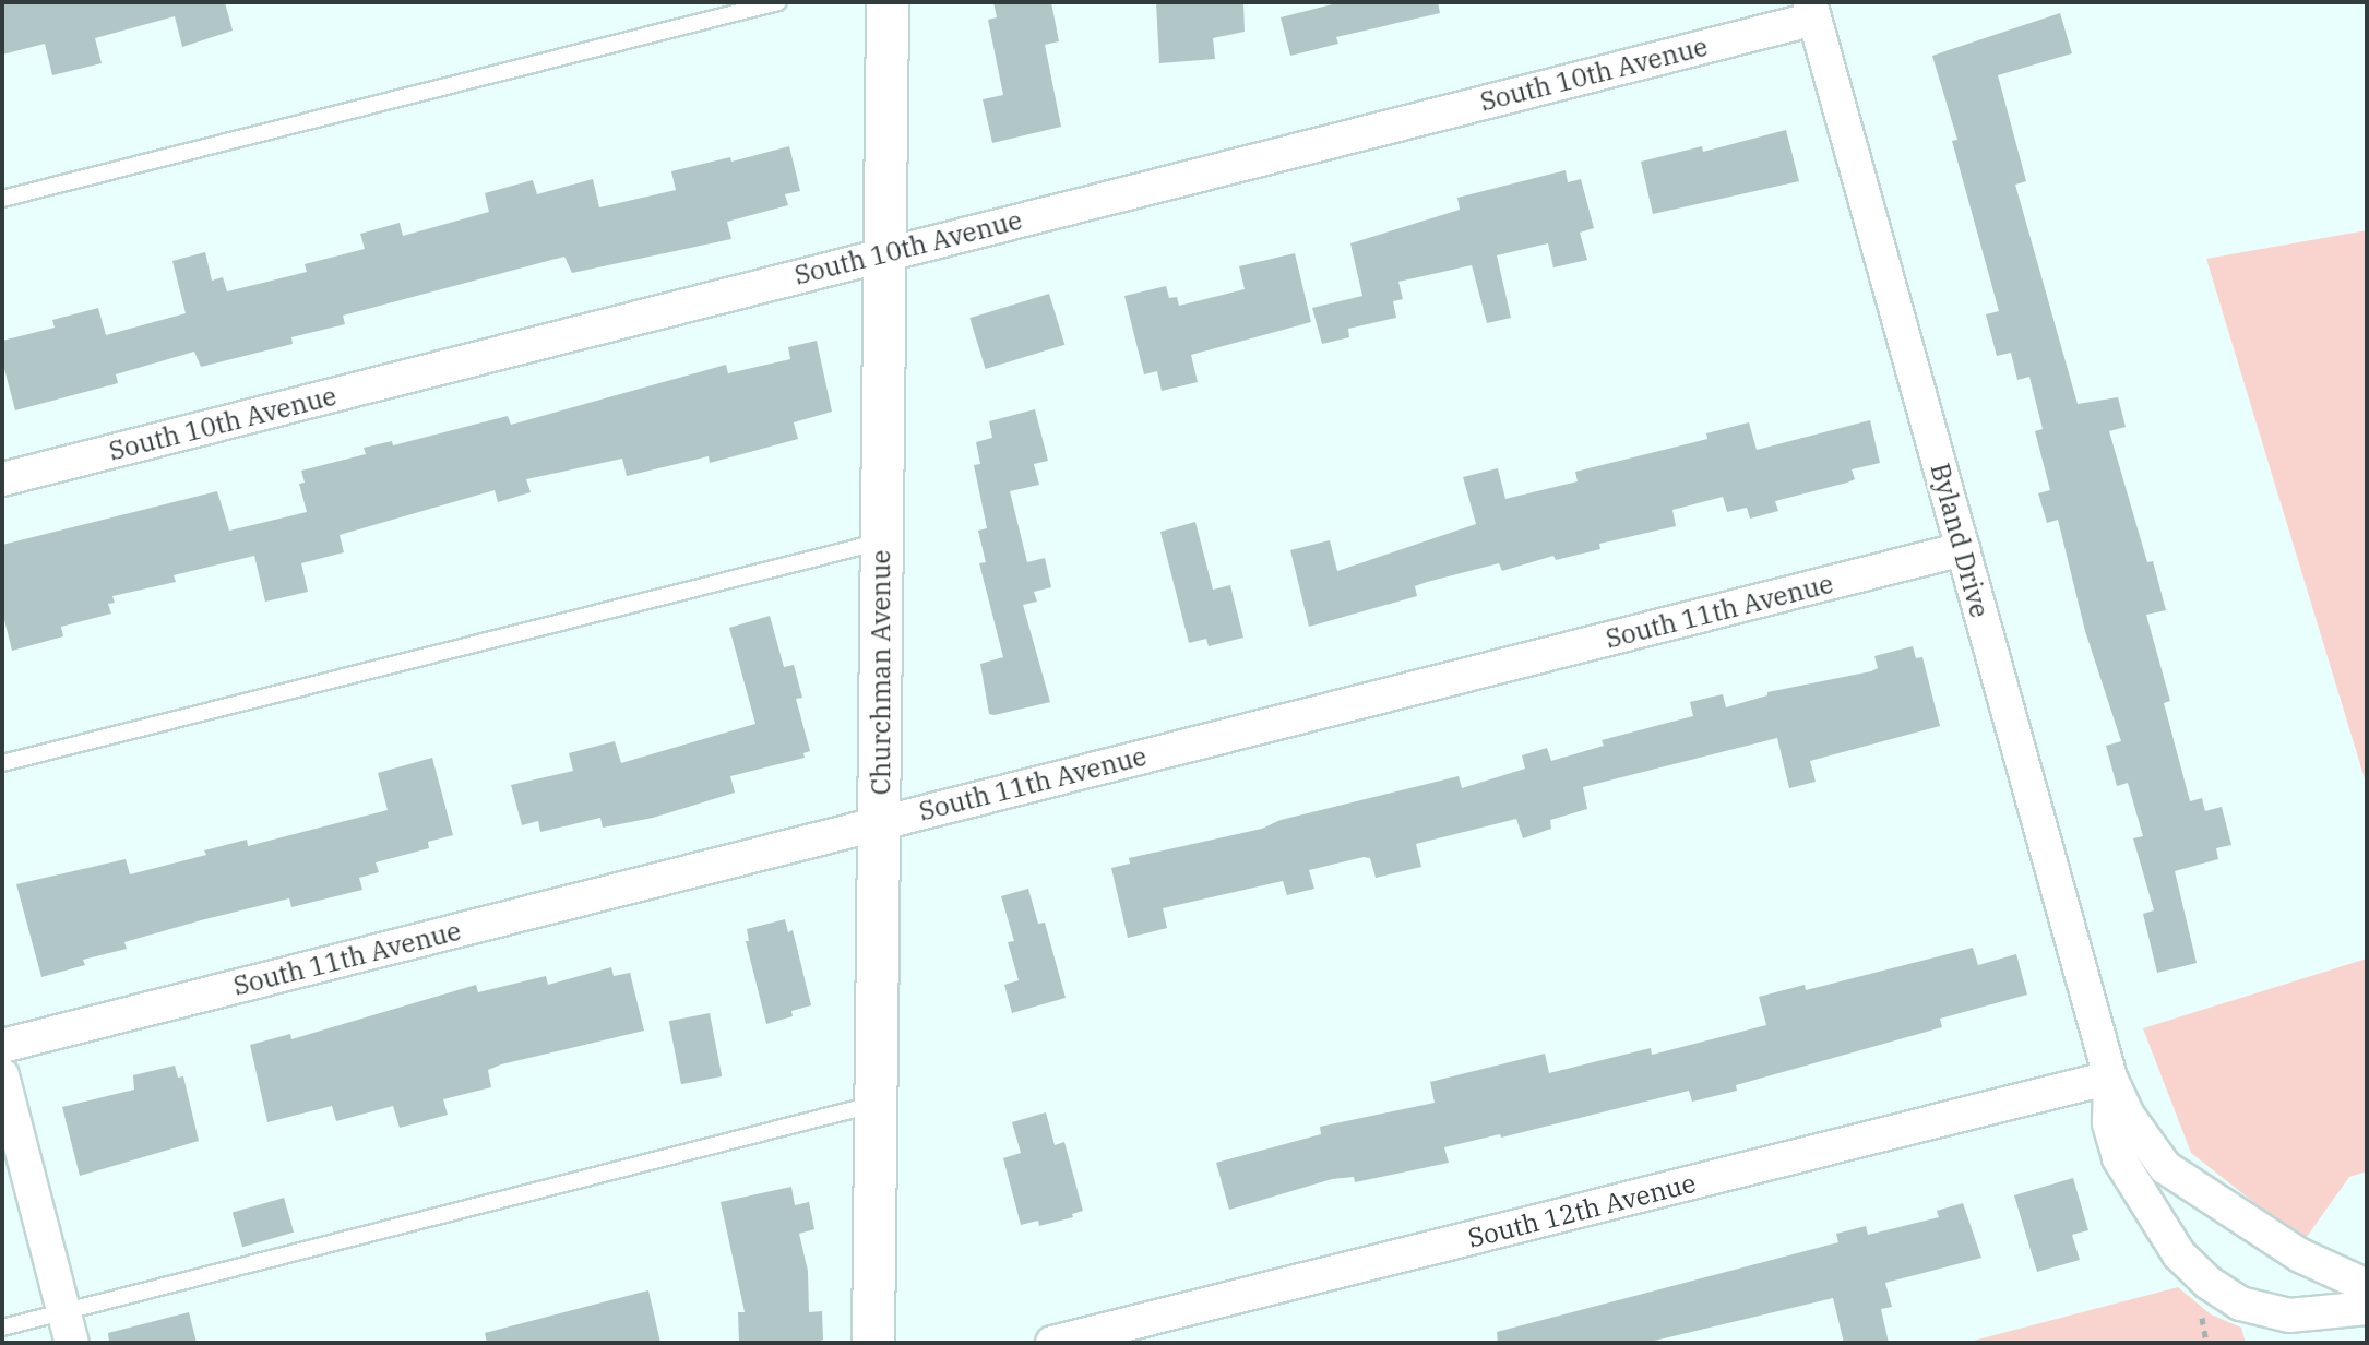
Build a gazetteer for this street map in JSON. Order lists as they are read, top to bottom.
{
  "streets": {
    "street": [
      "South 10th Avenue",
      "Byland Drive",
      "South 11th Avenue",
      "Churchman Avenue",
      "South 12th Avenue"
    ]
  },
  "crossings": [
    ["South 10th Avenue", "Byland Drive"],
    ["South 10th Avenue", "Churchman Avenue"],
    ["Byland Drive", "South 11th Avenue"],
    ["Byland Drive", "South 12th Avenue"],
    ["South 11th Avenue", "Churchman Avenue"]
  ]
}
